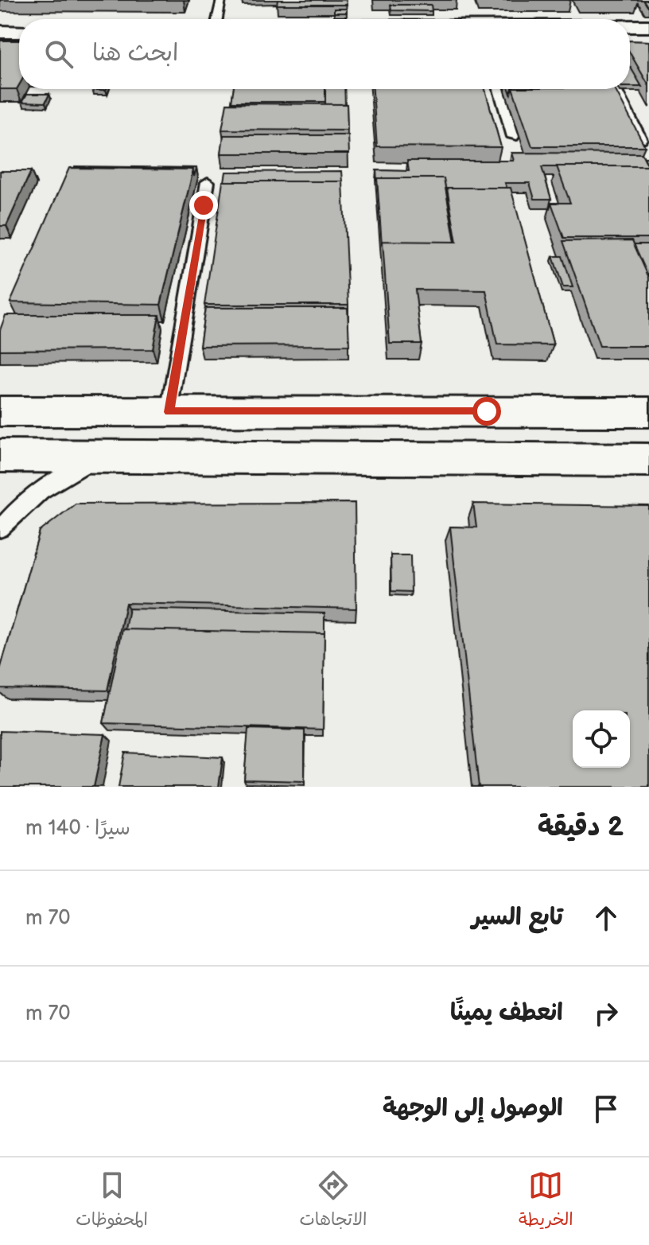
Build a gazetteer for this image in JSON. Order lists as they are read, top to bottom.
{
  "page": {
    "search": "ابحث هنا",
    "heading": ["2 دقيقة", "سيرًا · 140 m"],
    "list": [
      ["تابع السير", "70 m"],
      ["انعطف يمينًا", "70 m"],
      "الوصول إلى الوجهة"
    ],
    "nav": ["الخريطة", "الاتجاهات", "المحفوظات"]
  }
}
